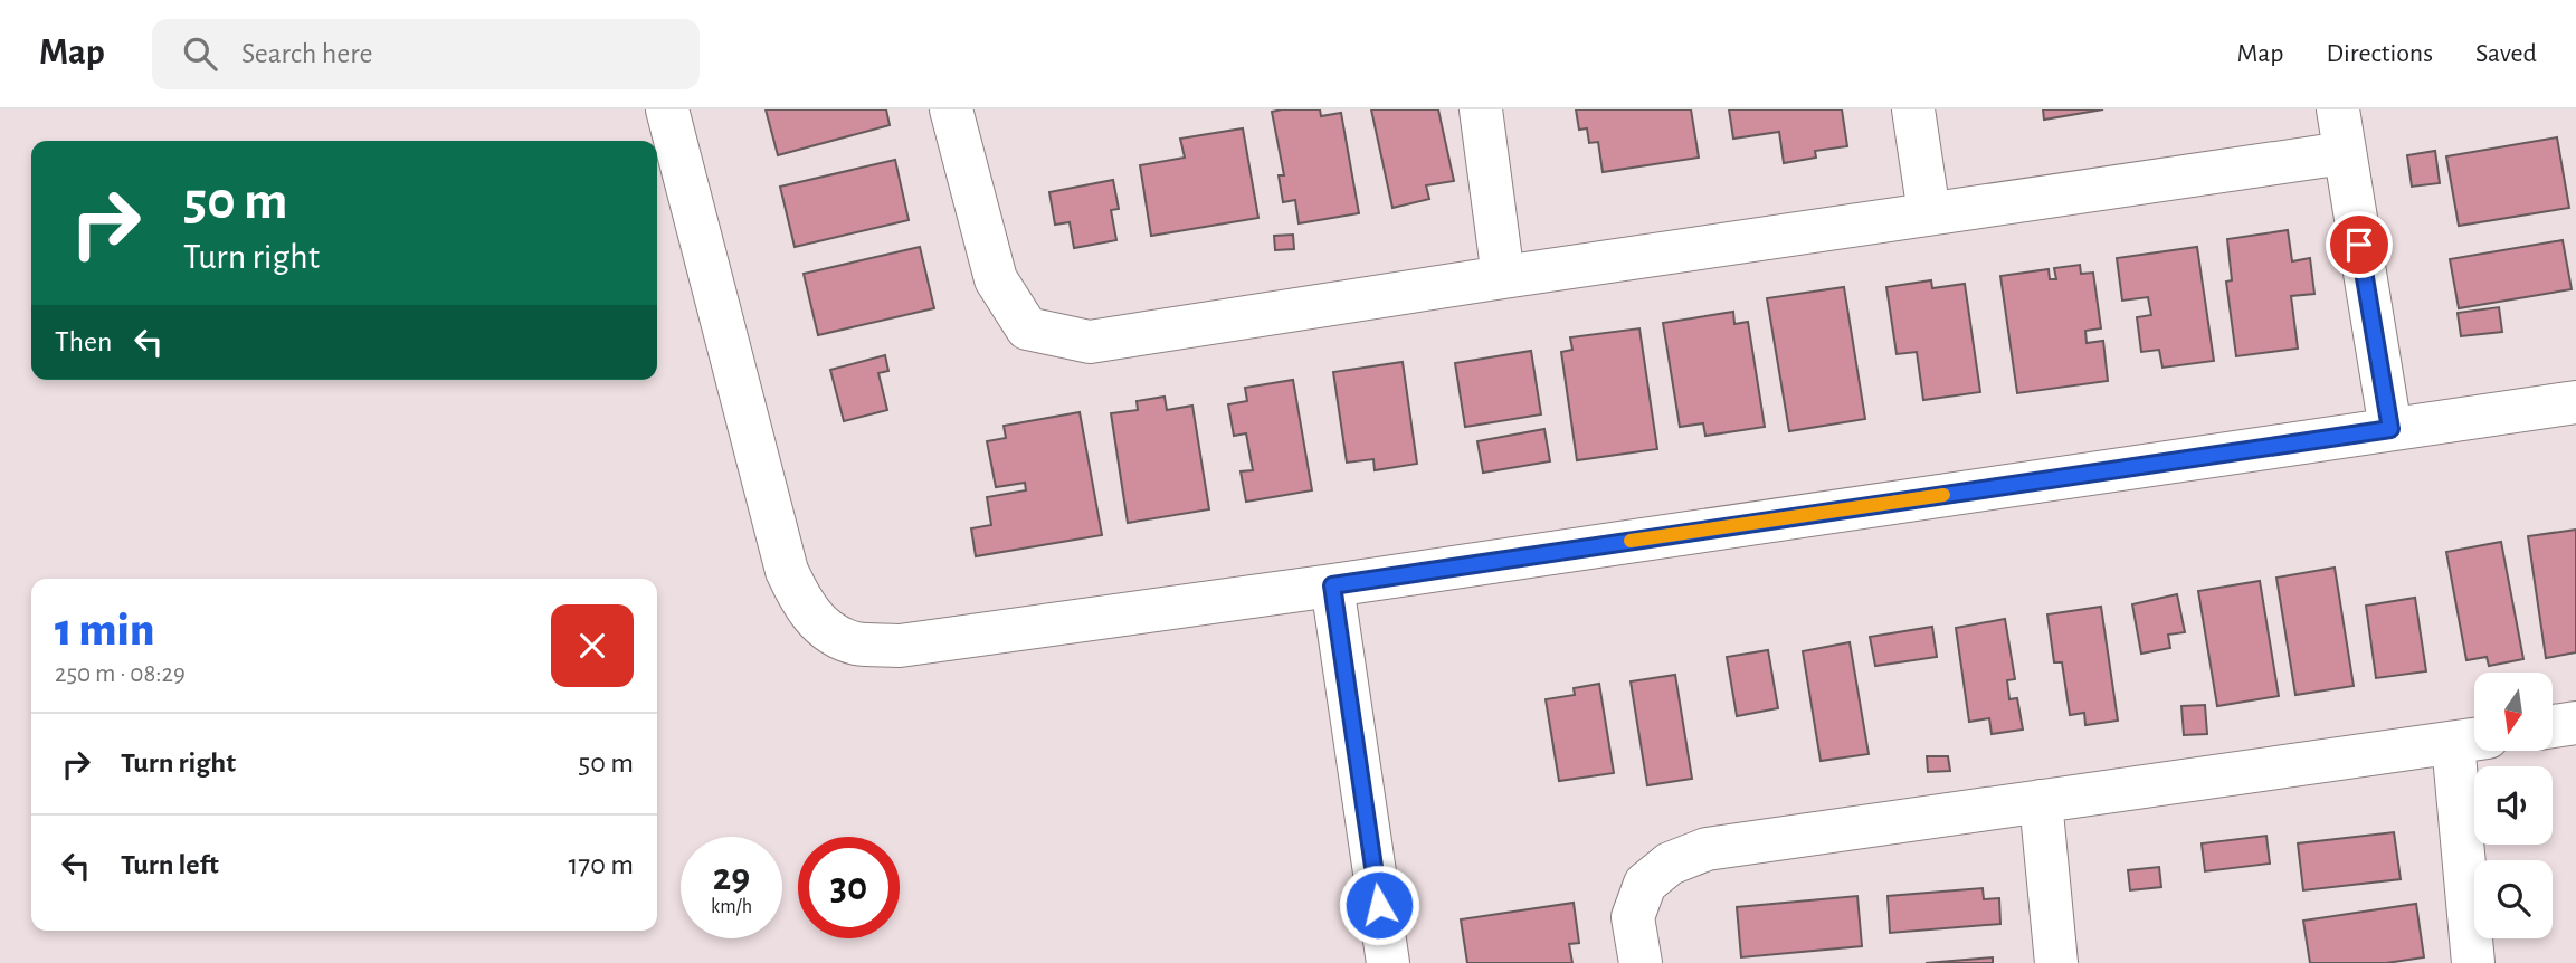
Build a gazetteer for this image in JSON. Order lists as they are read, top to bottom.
{
  "north": "bottom",
  "page": {
    "header": "Map",
    "search": "Search here",
    "nav": ["Map", "Directions", "Saved"],
    "turn": ["50 m", "Turn right"],
    "then": "Then",
    "heading": ["1 min", "250 m · 08:29"],
    "list": [
      {
        "name": "Turn right",
        "value": "50 m"
      },
      {
        "name": "Turn left",
        "value": "170 m"
      }
    ],
    "speed": "29 km/h",
    "limit": "30"
  }
}
